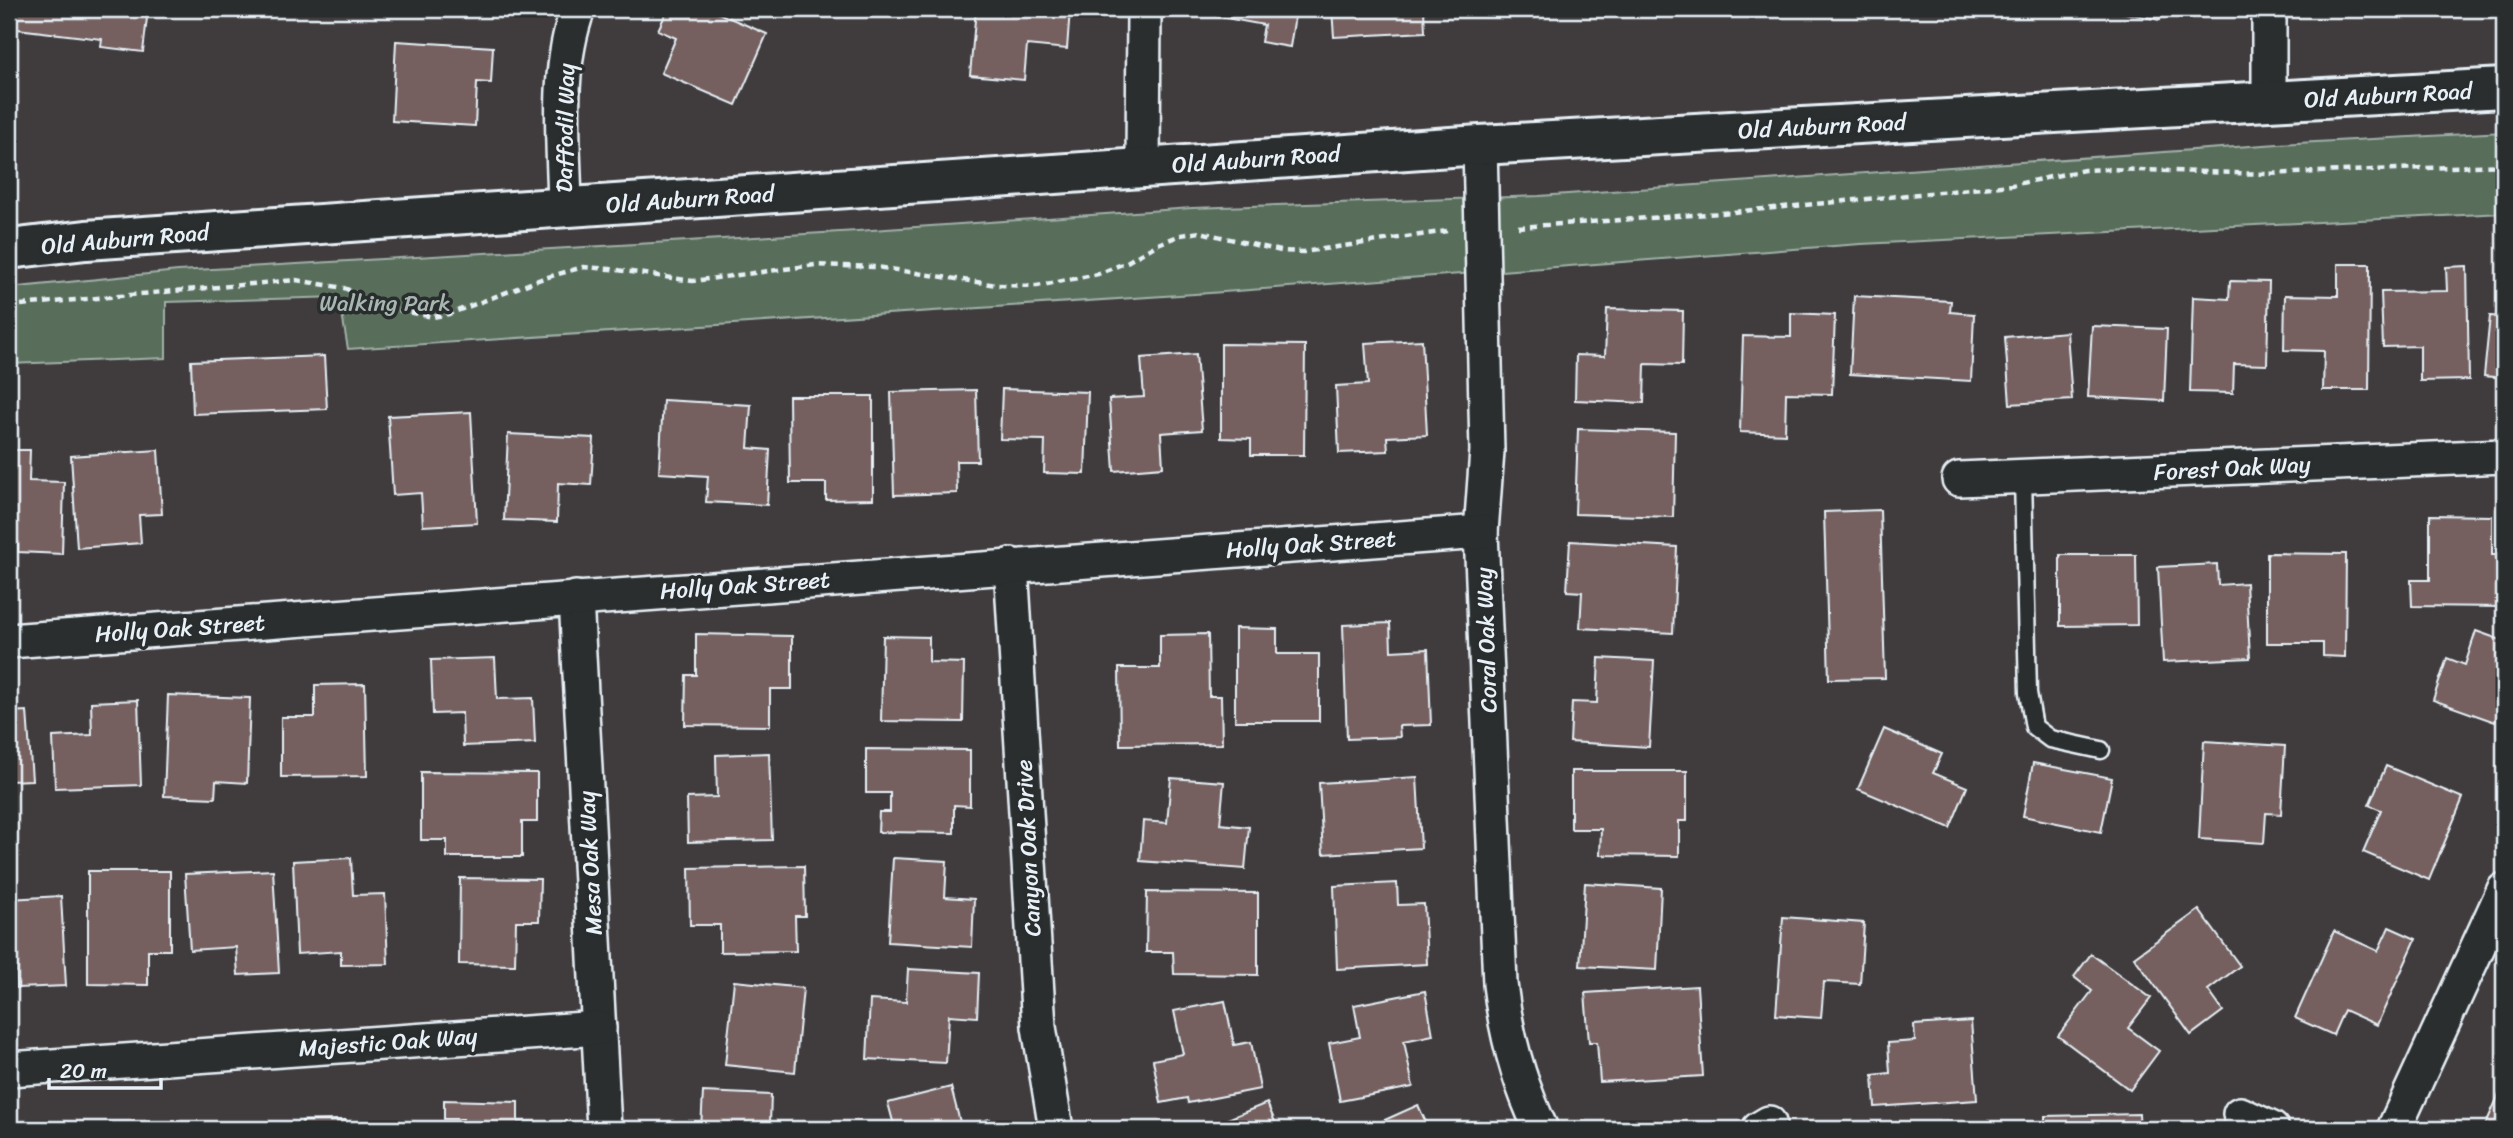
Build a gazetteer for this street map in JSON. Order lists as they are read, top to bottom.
{
  "streets": {
    "main road": ["Old Auburn Road"],
    "street": [
      "Daffodil Way",
      "Forest Oak Way",
      "Holly Oak Street",
      "Coral Oak Way",
      "Canyon Oak Drive",
      "Mesa Oak Way",
      "Majestic Oak Way"
    ]
  },
  "crossings": [
    ["Old Auburn Road", "Daffodil Way"],
    ["Old Auburn Road", "Coral Oak Way"],
    ["Holly Oak Street", "Coral Oak Way"],
    ["Holly Oak Street", "Canyon Oak Drive"],
    ["Holly Oak Street", "Mesa Oak Way"],
    ["Mesa Oak Way", "Majestic Oak Way"]
  ],
  "parks": ["Walking Park"],
  "scale_bar": "20 m"
}
